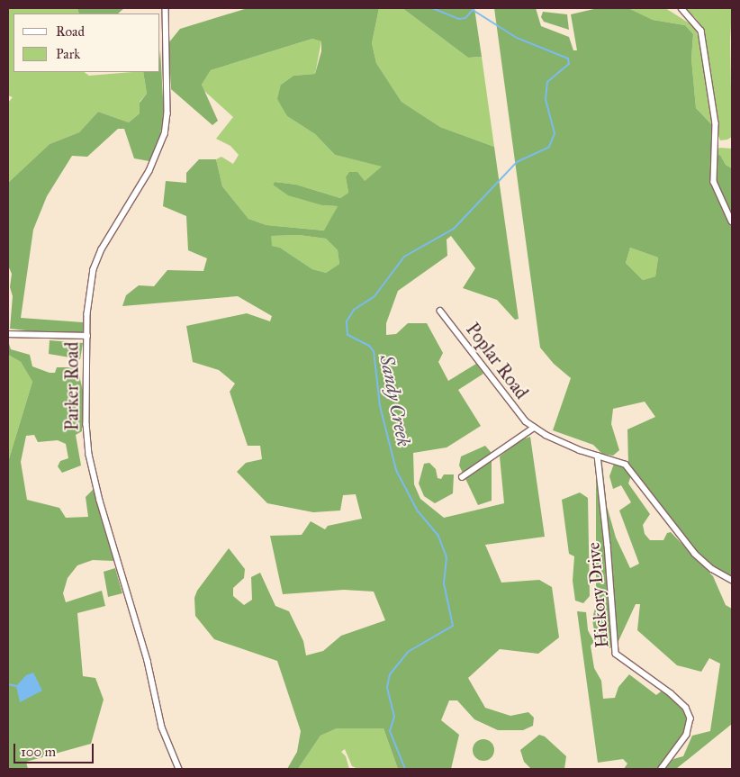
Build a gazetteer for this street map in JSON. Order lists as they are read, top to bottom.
{
  "streets": {
    "street": ["Poplar Road", "Parker Road", "Hickory Drive"]
  },
  "water": ["Sandy Creek"],
  "legend": ["Road", "Park"],
  "scale_bar": "100 m"
}
